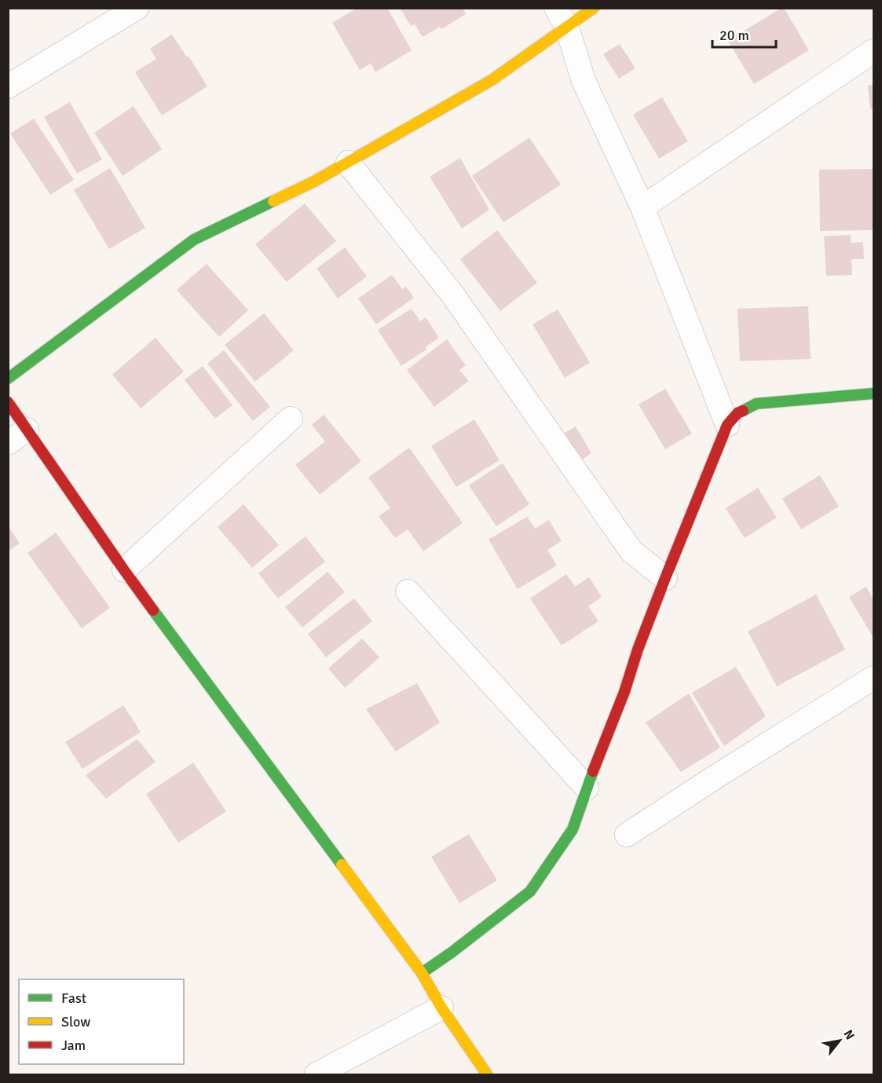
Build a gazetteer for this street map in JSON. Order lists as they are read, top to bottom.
{
  "legend": ["Fast", "Slow", "Jam"],
  "scale_bar": "20 m",
  "north": "top right"
}
